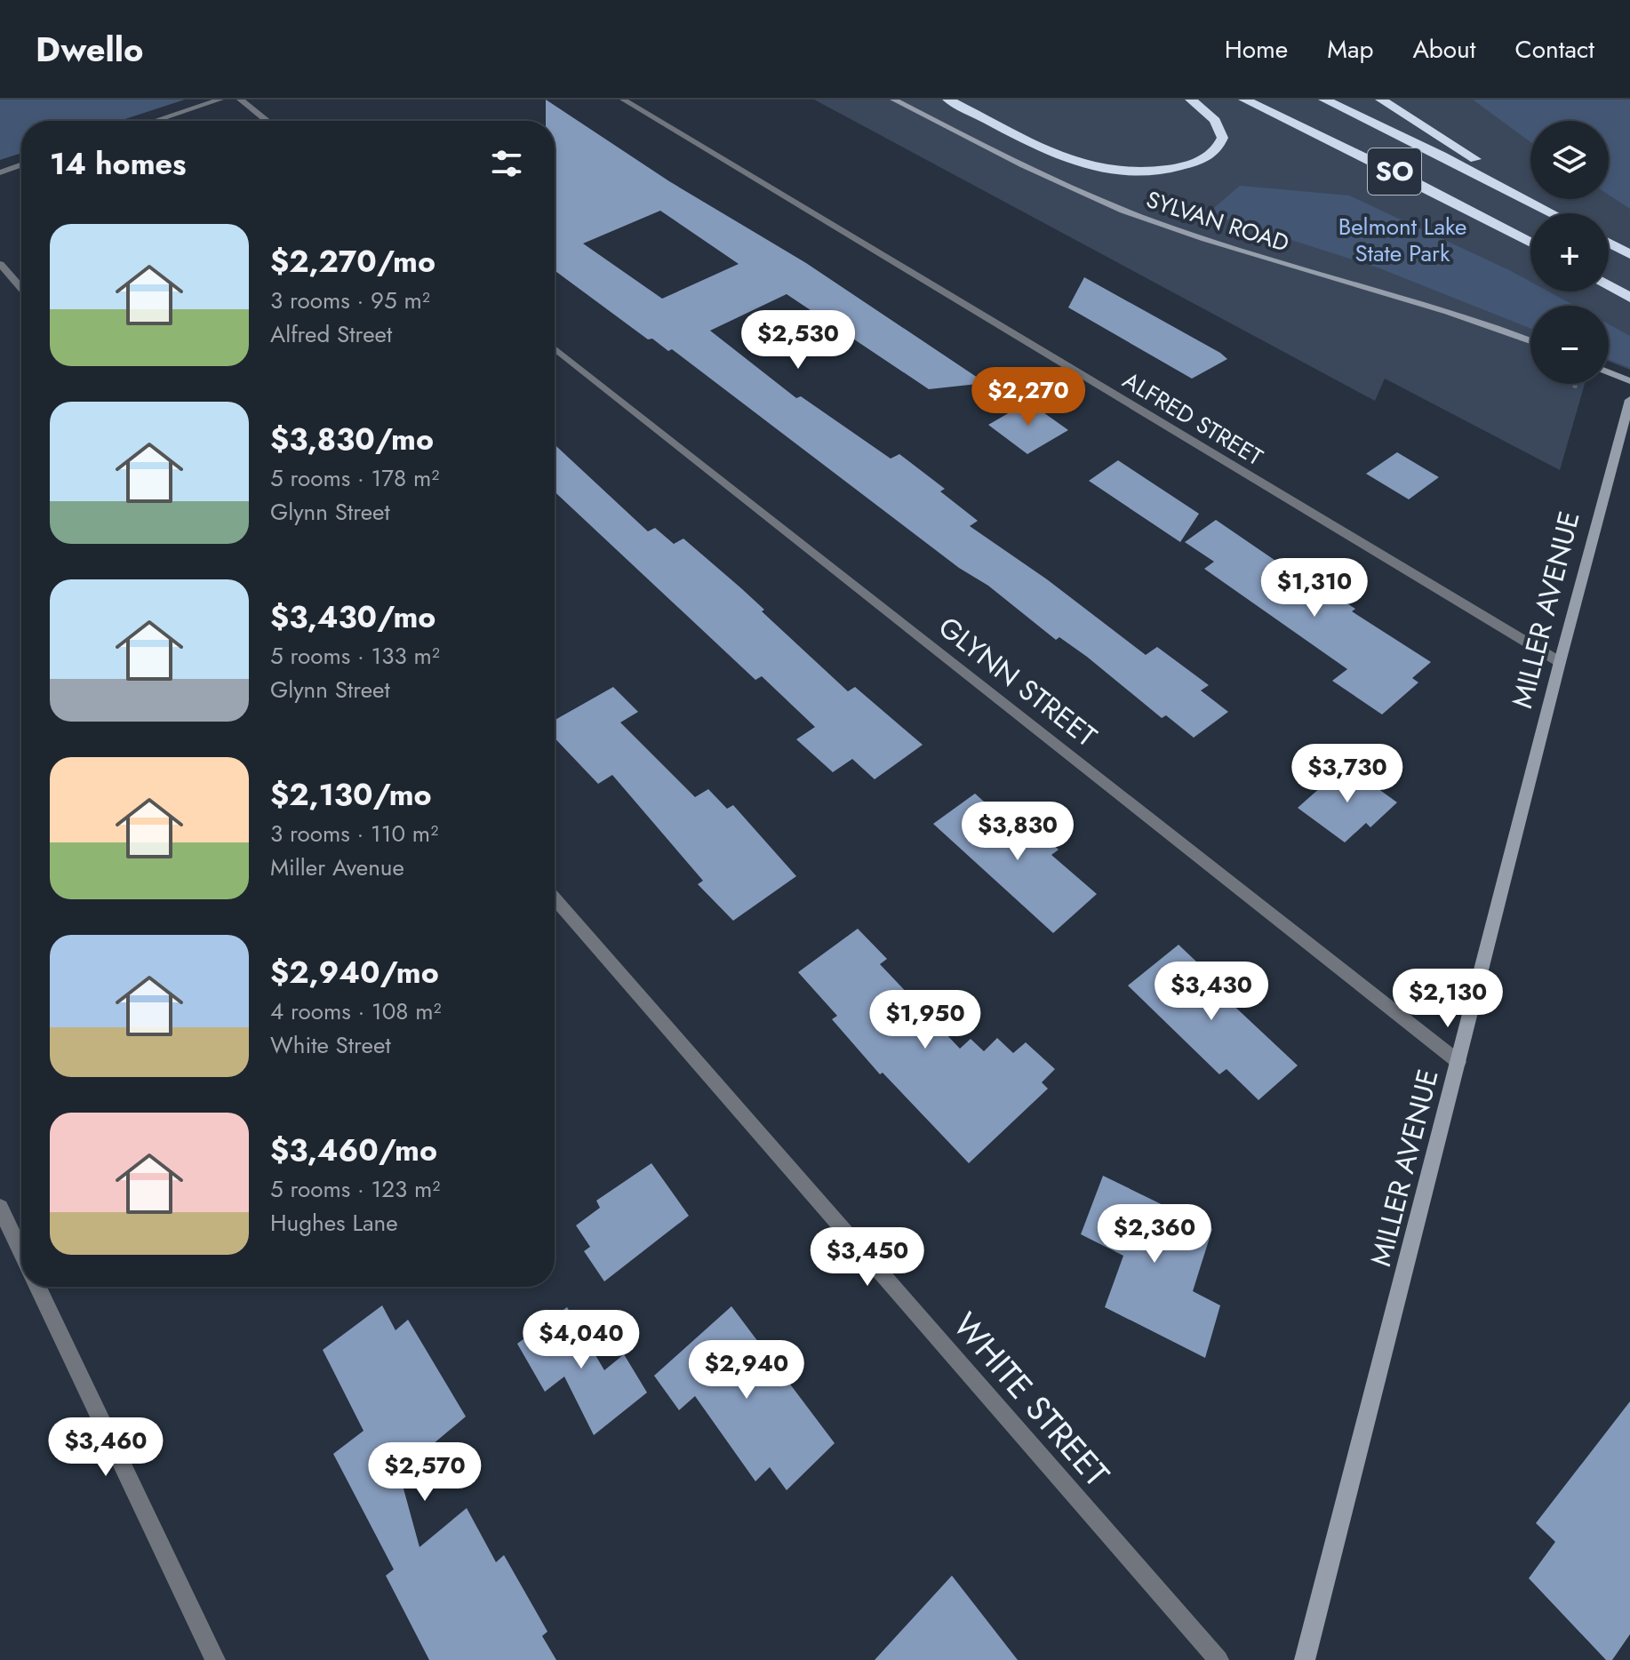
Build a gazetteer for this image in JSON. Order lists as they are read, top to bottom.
{
  "streets": {
    "highway": ["SO"],
    "street": [
      "SYLVAN ROAD",
      "ALFRED STREET",
      "MILLER AVENUE",
      "GLYNN STREET",
      "WHITE STREET"
    ]
  },
  "crossings": [
    ["ALFRED STREET", "MILLER AVENUE"],
    ["MILLER AVENUE", "GLYNN STREET"]
  ],
  "parks": ["Belmont Lake State Park"],
  "page": {
    "header": "Dwello",
    "nav": [
      "Home",
      "Map",
      "About",
      "Contact"
    ],
    "map_buttons": ["+", "−"],
    "heading": "14 homes",
    "list": [
      {
        "name": "$2,270/mo",
        "note": "3 rooms · 95 m² · Alfred Street"
      },
      {
        "name": "$3,830/mo",
        "note": "5 rooms · 178 m² · Glynn Street"
      },
      {
        "name": "$3,430/mo",
        "note": "5 rooms · 133 m² · Glynn Street"
      },
      {
        "name": "$2,130/mo",
        "note": "3 rooms · 110 m² · Miller Avenue"
      },
      {
        "name": "$2,940/mo",
        "note": "4 rooms · 108 m² · White Street"
      },
      {
        "name": "$3,460/mo",
        "note": "5 rooms · 123 m² · Hughes Lane"
      }
    ],
    "price": [
      "$2,530",
      "$2,270",
      "$1,310",
      "$3,730",
      "$3,830",
      "$3,430",
      "$2,130",
      "$1,950",
      "$2,360",
      "$3,450",
      "$4,040",
      "$2,940",
      "$3,460",
      "$2,570"
    ]
  }
}
